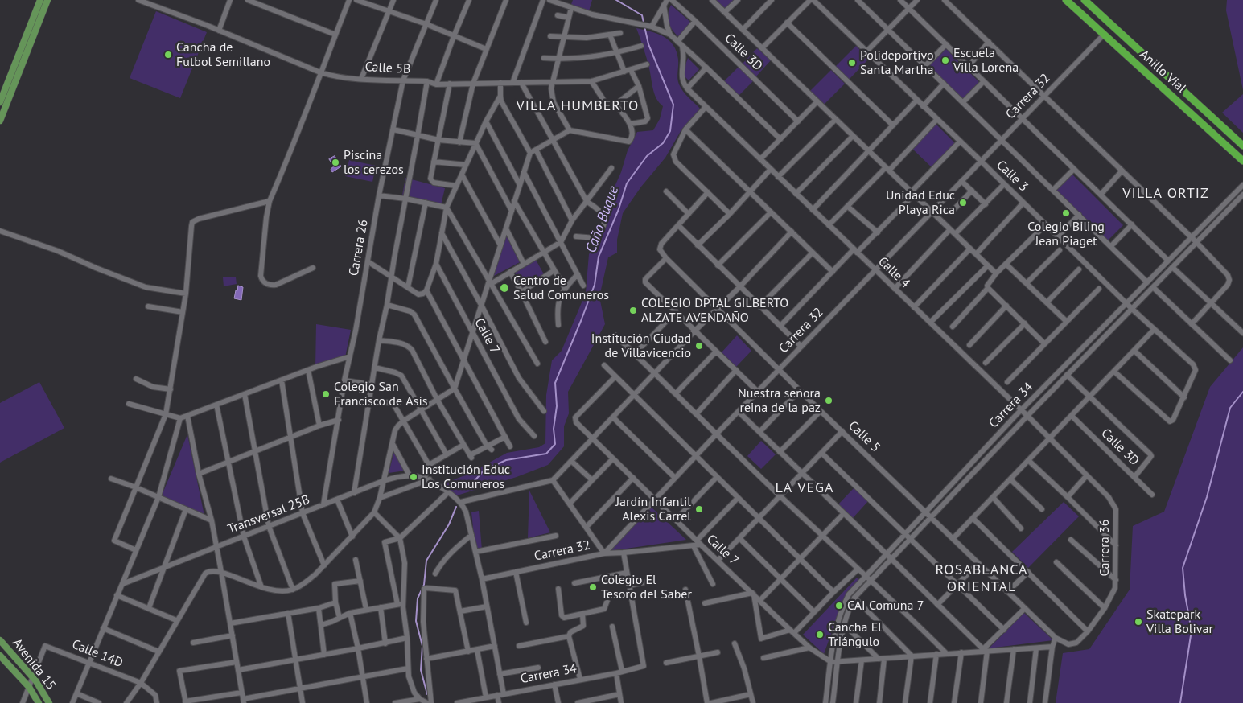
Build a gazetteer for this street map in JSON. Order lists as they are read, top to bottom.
{
  "streets": {
    "highway": ["Anillo Vial"],
    "main road": ["Avenida 15"],
    "street": [
      "Calle 3D",
      "Calle 5B",
      "Carrera 32",
      "Calle 3",
      "Carrera 26",
      "Calle 4",
      "Calle 7",
      "Carrera 34",
      "Calle 5",
      "Transversal 25B",
      "Carrera 36",
      "Calle 14D"
    ]
  },
  "crossings": [
    ["Calle 5B", "Carrera 26"],
    ["Anillo Vial", "Carrera 32"],
    ["Carrera 32", "Calle 3"],
    ["Carrera 32", "Calle 4"],
    ["Carrera 32", "Calle 7"],
    ["Carrera 32", "Calle 5"],
    ["Calle 3", "Carrera 34"],
    ["Carrera 26", "Transversal 25B"],
    ["Calle 4", "Carrera 34"],
    ["Calle 4", "Carrera 36"],
    ["Calle 7", "Carrera 34"],
    ["Carrera 34", "Calle 5"],
    ["Calle 5", "Carrera 36"],
    ["Calle 14D", "Avenida 15"]
  ],
  "districts": [
    "VILLA HUMBERTO",
    "VILLA ORTIZ",
    "LA VEGA",
    "ROSABLANCA ORIENTAL"
  ],
  "water": ["Caño Buque"],
  "places": [
    "Cancha de Futbol Semillano",
    "Escuela Villa Lorena",
    "Polideportivo Santa Martha",
    "Piscina los cerezos",
    "Unidad Educ Playa Rica",
    "Colegio Biling Jean Piaget",
    "Centro de Salud Comuneros",
    "COLEGIO DPTAL GILBERTO ALZATE AVENDAÑO",
    "Institución Ciudad de Villavicencio",
    "Colegio San Francisco de Asís",
    "Nuestra señora reina de la paz",
    "Institución Educ Los Comuneros",
    "Jardín Infantil Alexis Carrel",
    "Colegio El Tesoro del Saber",
    "CAI Comuna 7",
    "Skatepark Villa Bolivar",
    "Cancha El Triángulo"
  ]
}
